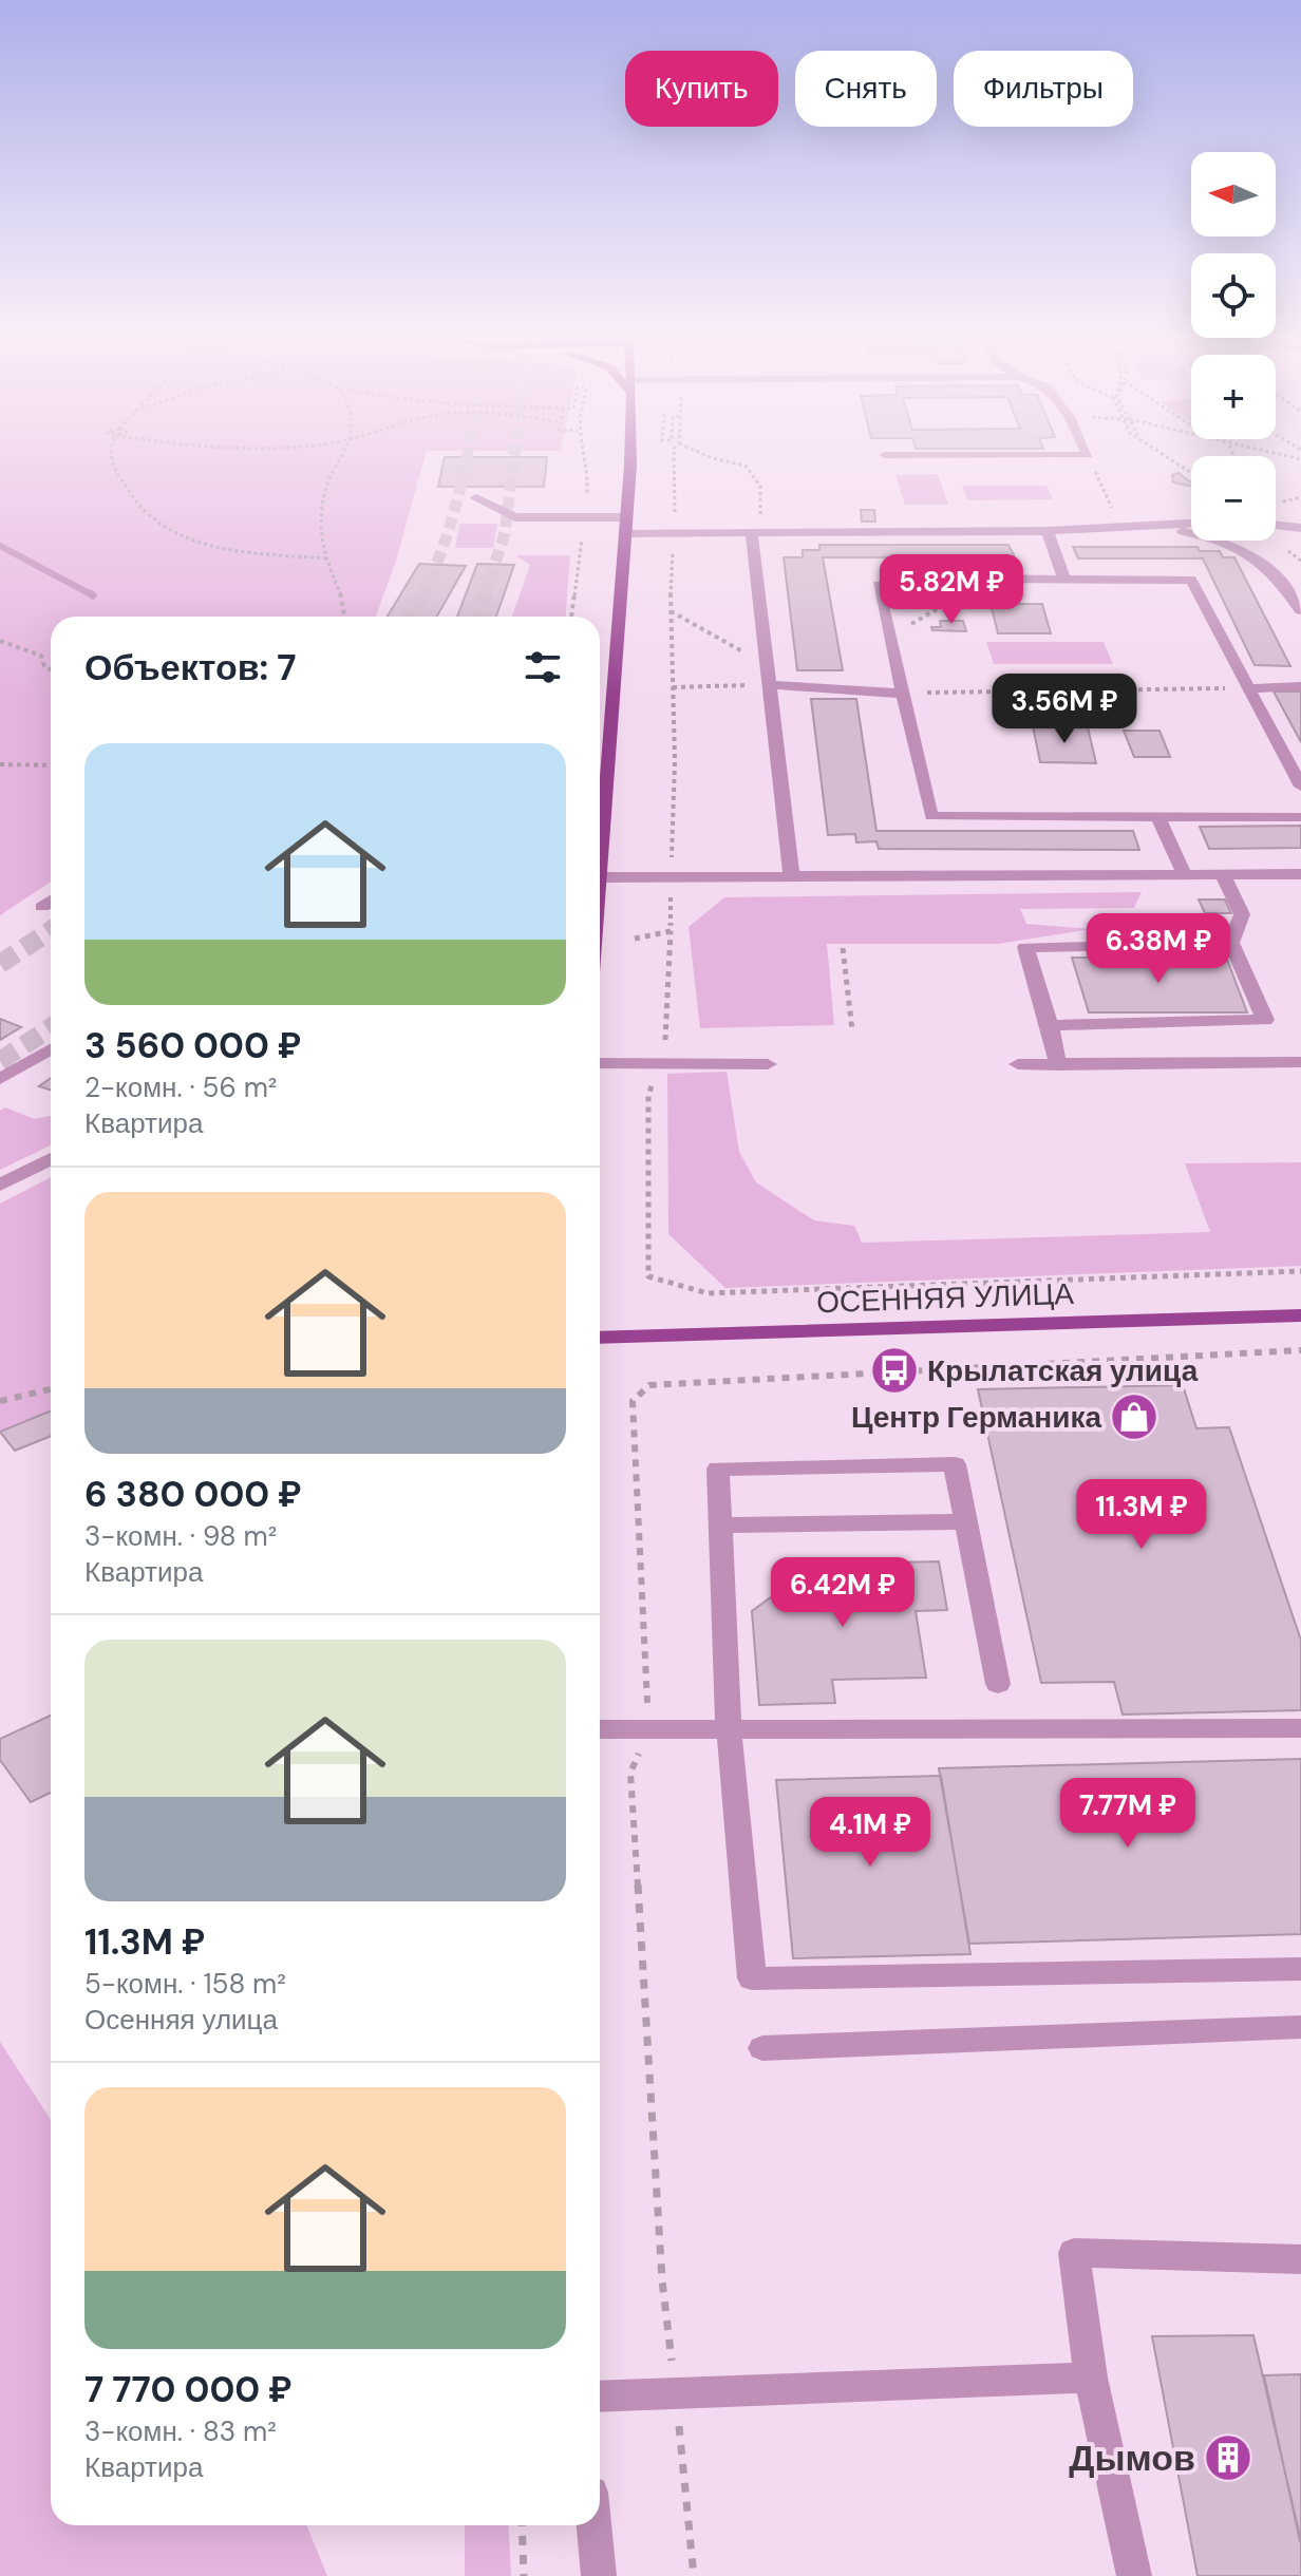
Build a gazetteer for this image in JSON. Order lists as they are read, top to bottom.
{
  "streets": {
    "main road": ["ОСЕННЯЯ УЛИЦА"]
  },
  "places": {
    "bus stop": ["Крылатская улица"],
    "shop": ["Центр Германика"],
    "building": ["Дымов"]
  },
  "north": "left",
  "page": {
    "chip": ["Купить", "Снять", "Фильтры"],
    "map_buttons": ["+", "−"],
    "price": [
      "5.82M ₽",
      "3.56M ₽",
      "6.38M ₽",
      "11.3M ₽",
      "6.42M ₽",
      "7.77M ₽",
      "4.1M ₽"
    ],
    "heading": "Объектов: 7",
    "list": [
      {
        "name": "3 560 000 ₽",
        "note": "2-комн. · 56 m² · Квартира"
      },
      {
        "name": "6 380 000 ₽",
        "note": "3-комн. · 98 m² · Квартира"
      },
      {
        "name": "11.3M ₽",
        "note": "5-комн. · 158 m² · Осенняя улица"
      },
      {
        "name": "7 770 000 ₽",
        "note": "3-комн. · 83 m² · Квартира"
      }
    ]
  }
}
